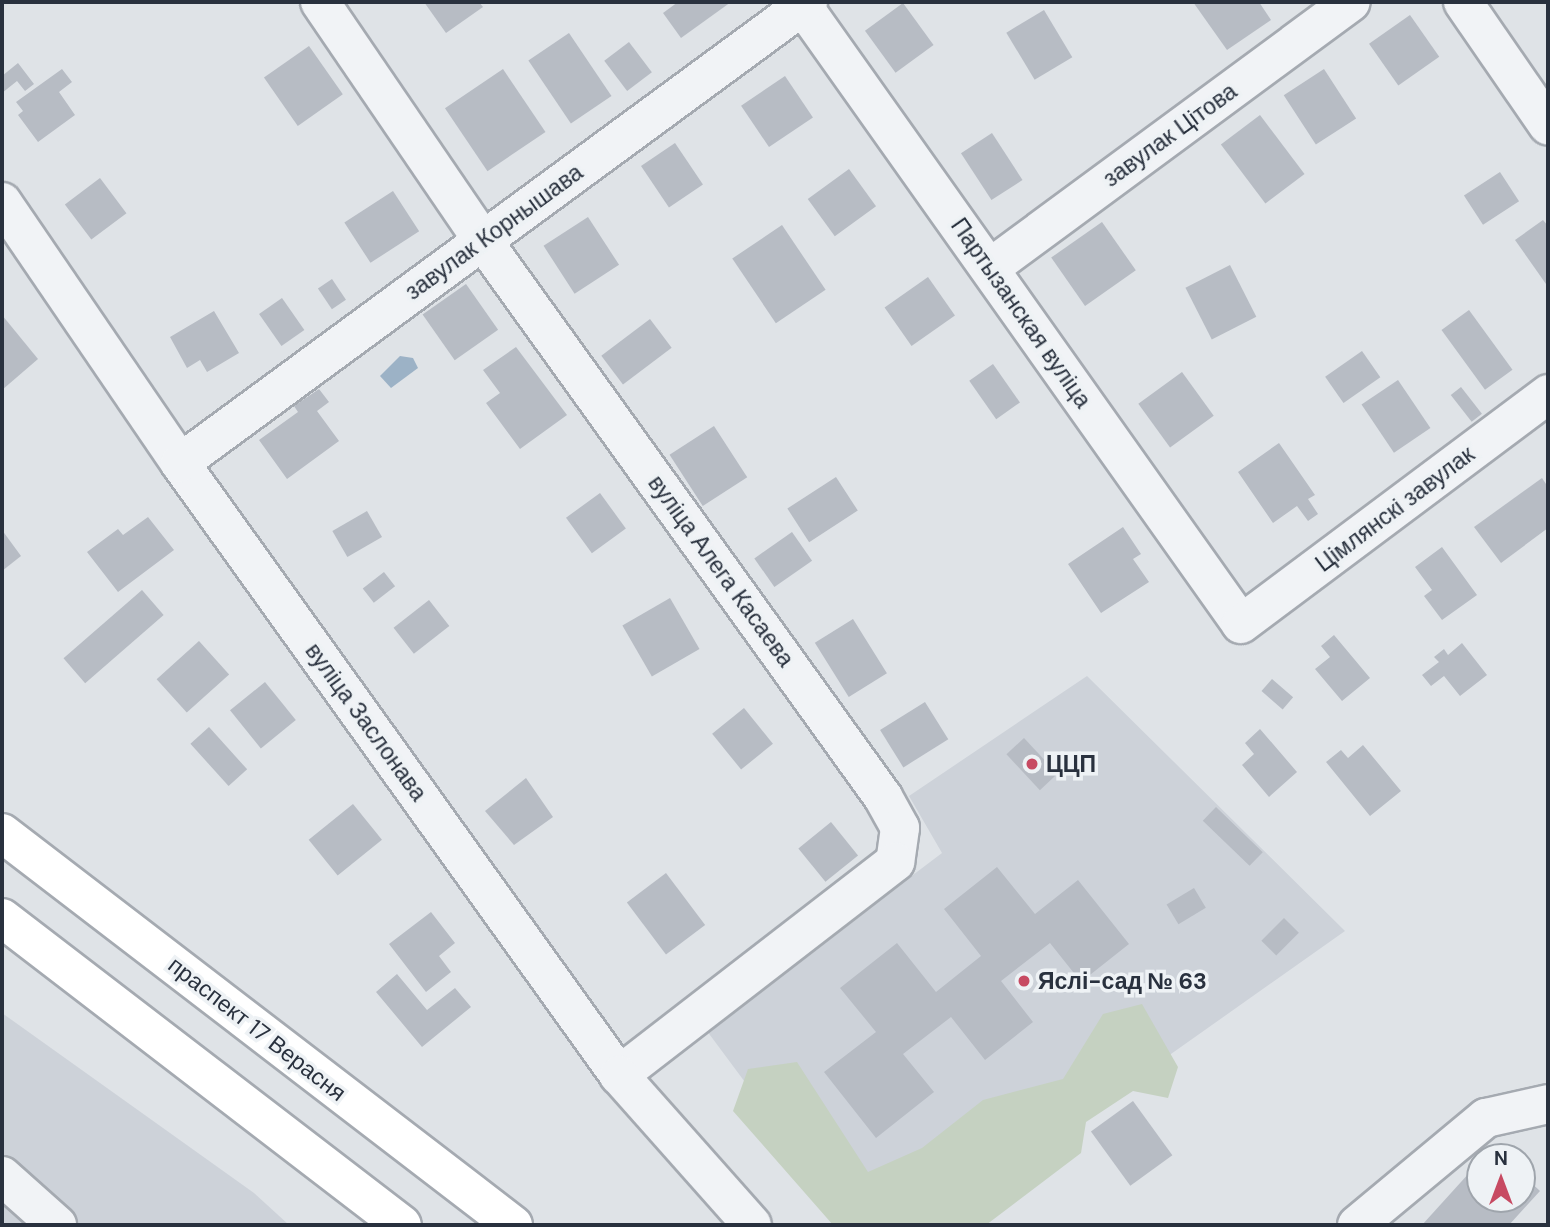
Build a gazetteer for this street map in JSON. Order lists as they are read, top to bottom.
{
  "streets": {
    "main road": ["праспект 17 Верасня"],
    "street": [
      "завулак Цітова",
      "завулак Корнышава",
      "Партызанская вуліца",
      "Цімлянскі завулак",
      "вуліца Алега Касаева",
      "вуліца Заслонава"
    ]
  },
  "crossings": [
    ["завулак Цітова", "Партызанская вуліца"],
    ["завулак Корнышава", "Партызанская вуліца"],
    ["завулак Корнышава", "вуліца Алега Касаева"],
    ["завулак Корнышава", "вуліца Заслонава"],
    ["Партызанская вуліца", "Цімлянскі завулак"],
    ["вуліца Алега Касаева", "вуліца Заслонава"]
  ],
  "places": ["ЦЦП", "Яслі-сад № 63"],
  "north": "top"
}
